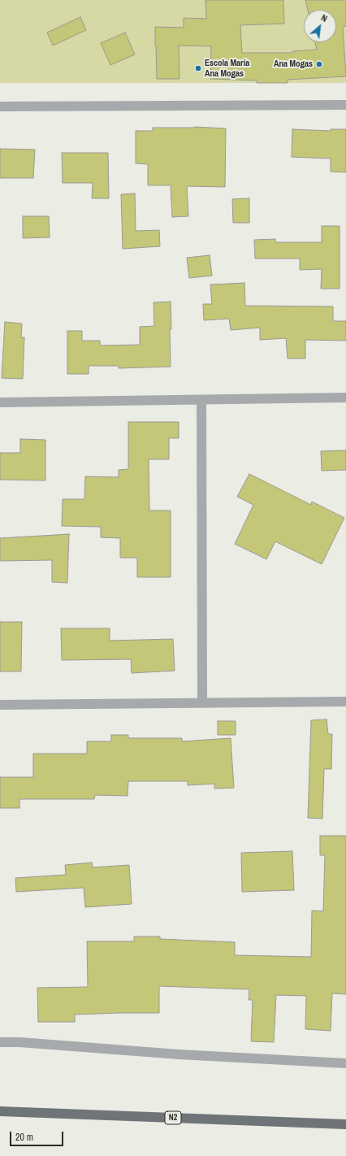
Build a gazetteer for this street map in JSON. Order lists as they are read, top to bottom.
{
  "streets": {
    "main road": ["N2"]
  },
  "places": ["Ana Mogas", "Escola María Ana Mogas"],
  "scale_bar": "20 m",
  "north": "top right"
}
